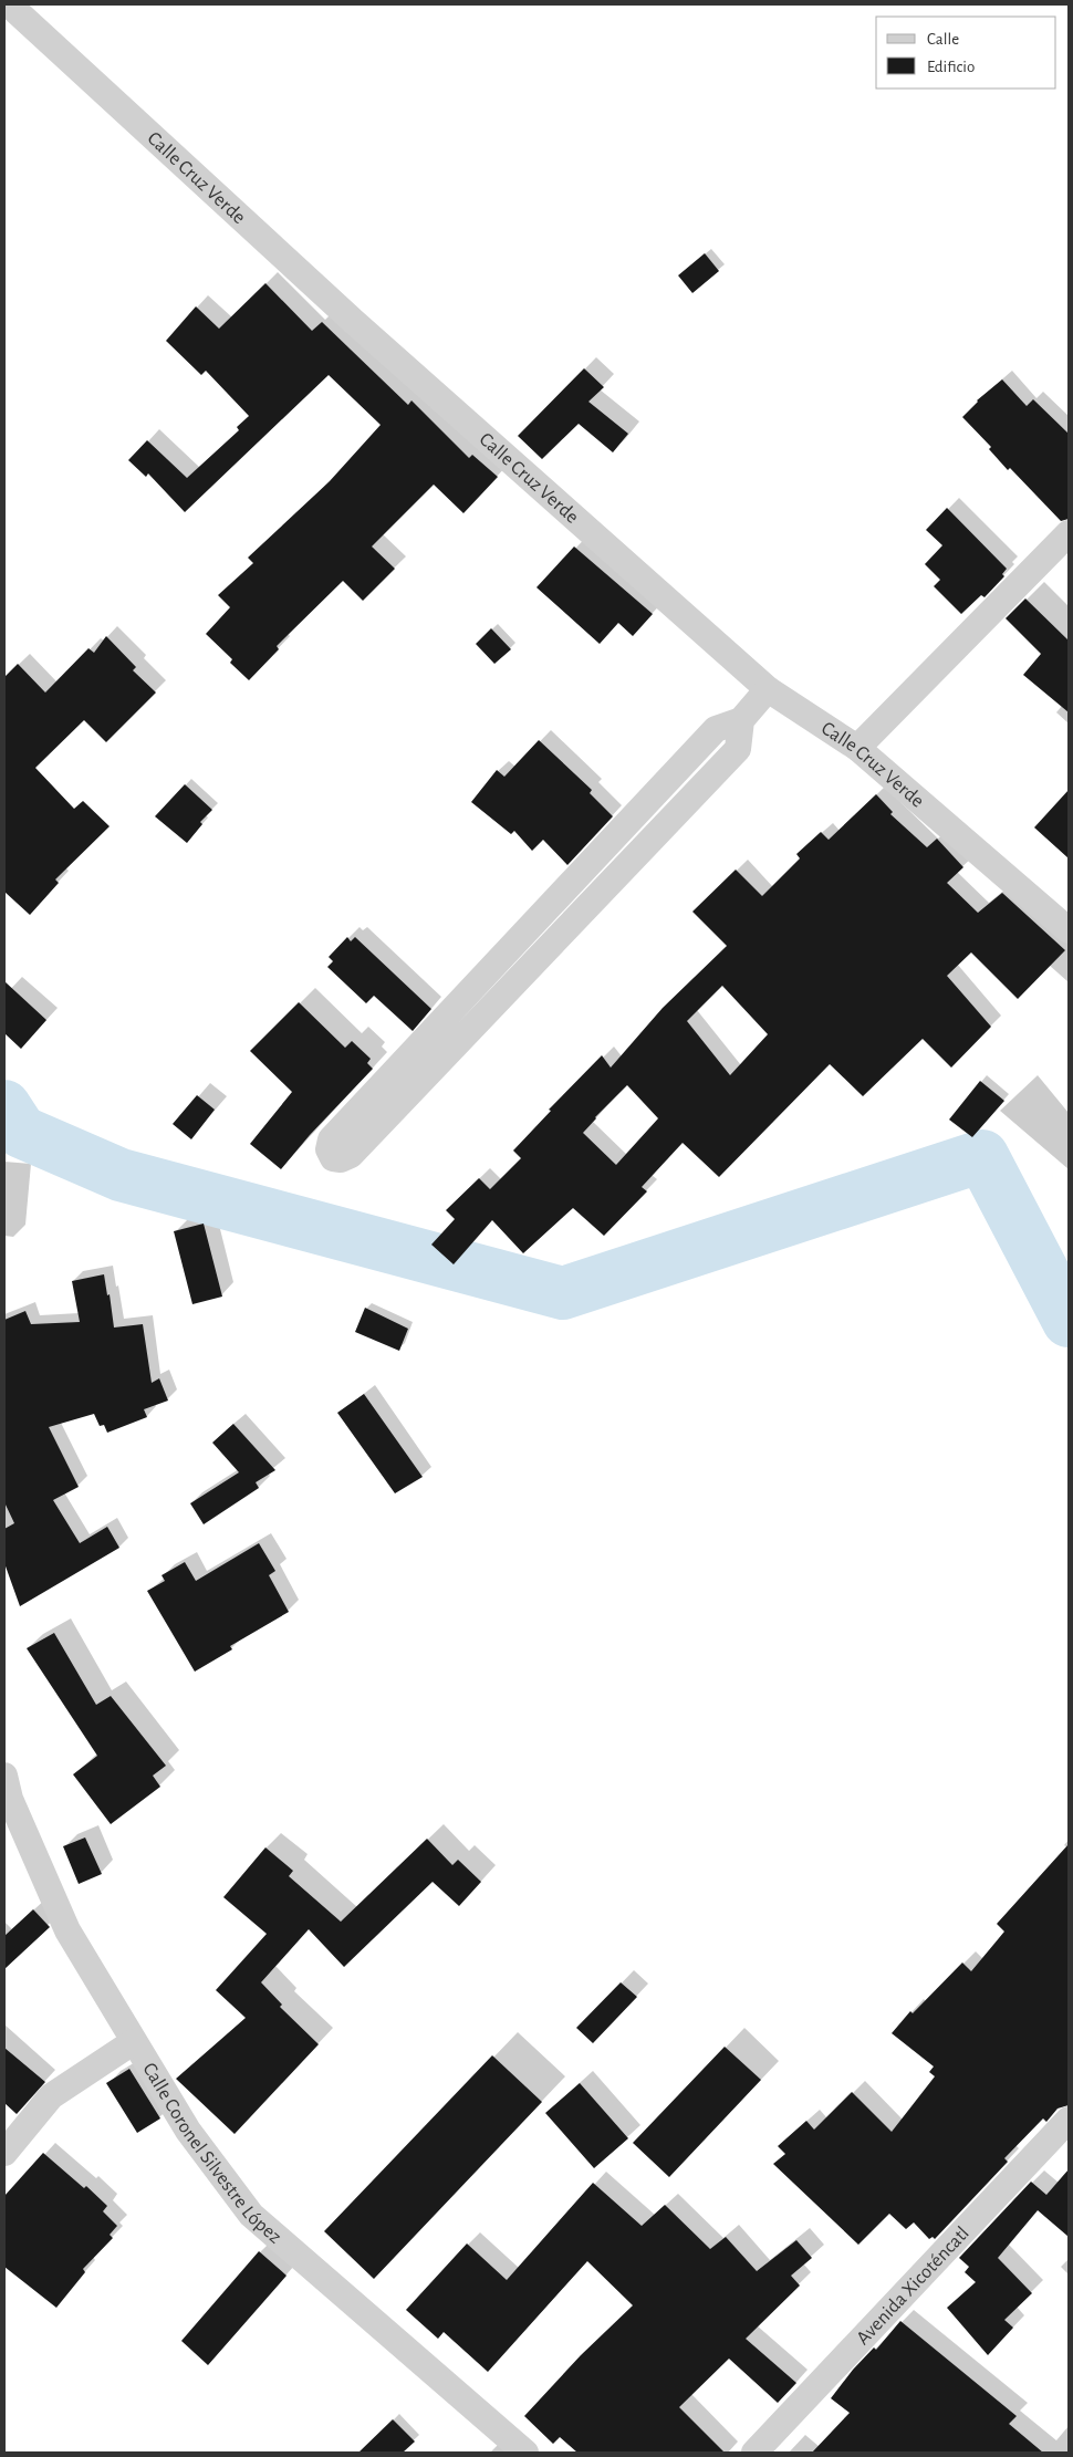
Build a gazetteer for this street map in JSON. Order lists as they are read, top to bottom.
{
  "streets": {
    "street": ["Calle Cruz Verde", "Calle Coronel Silvestre López", "Avenida Xicoténcatl"]
  },
  "legend": ["Calle", "Edificio"]
}
